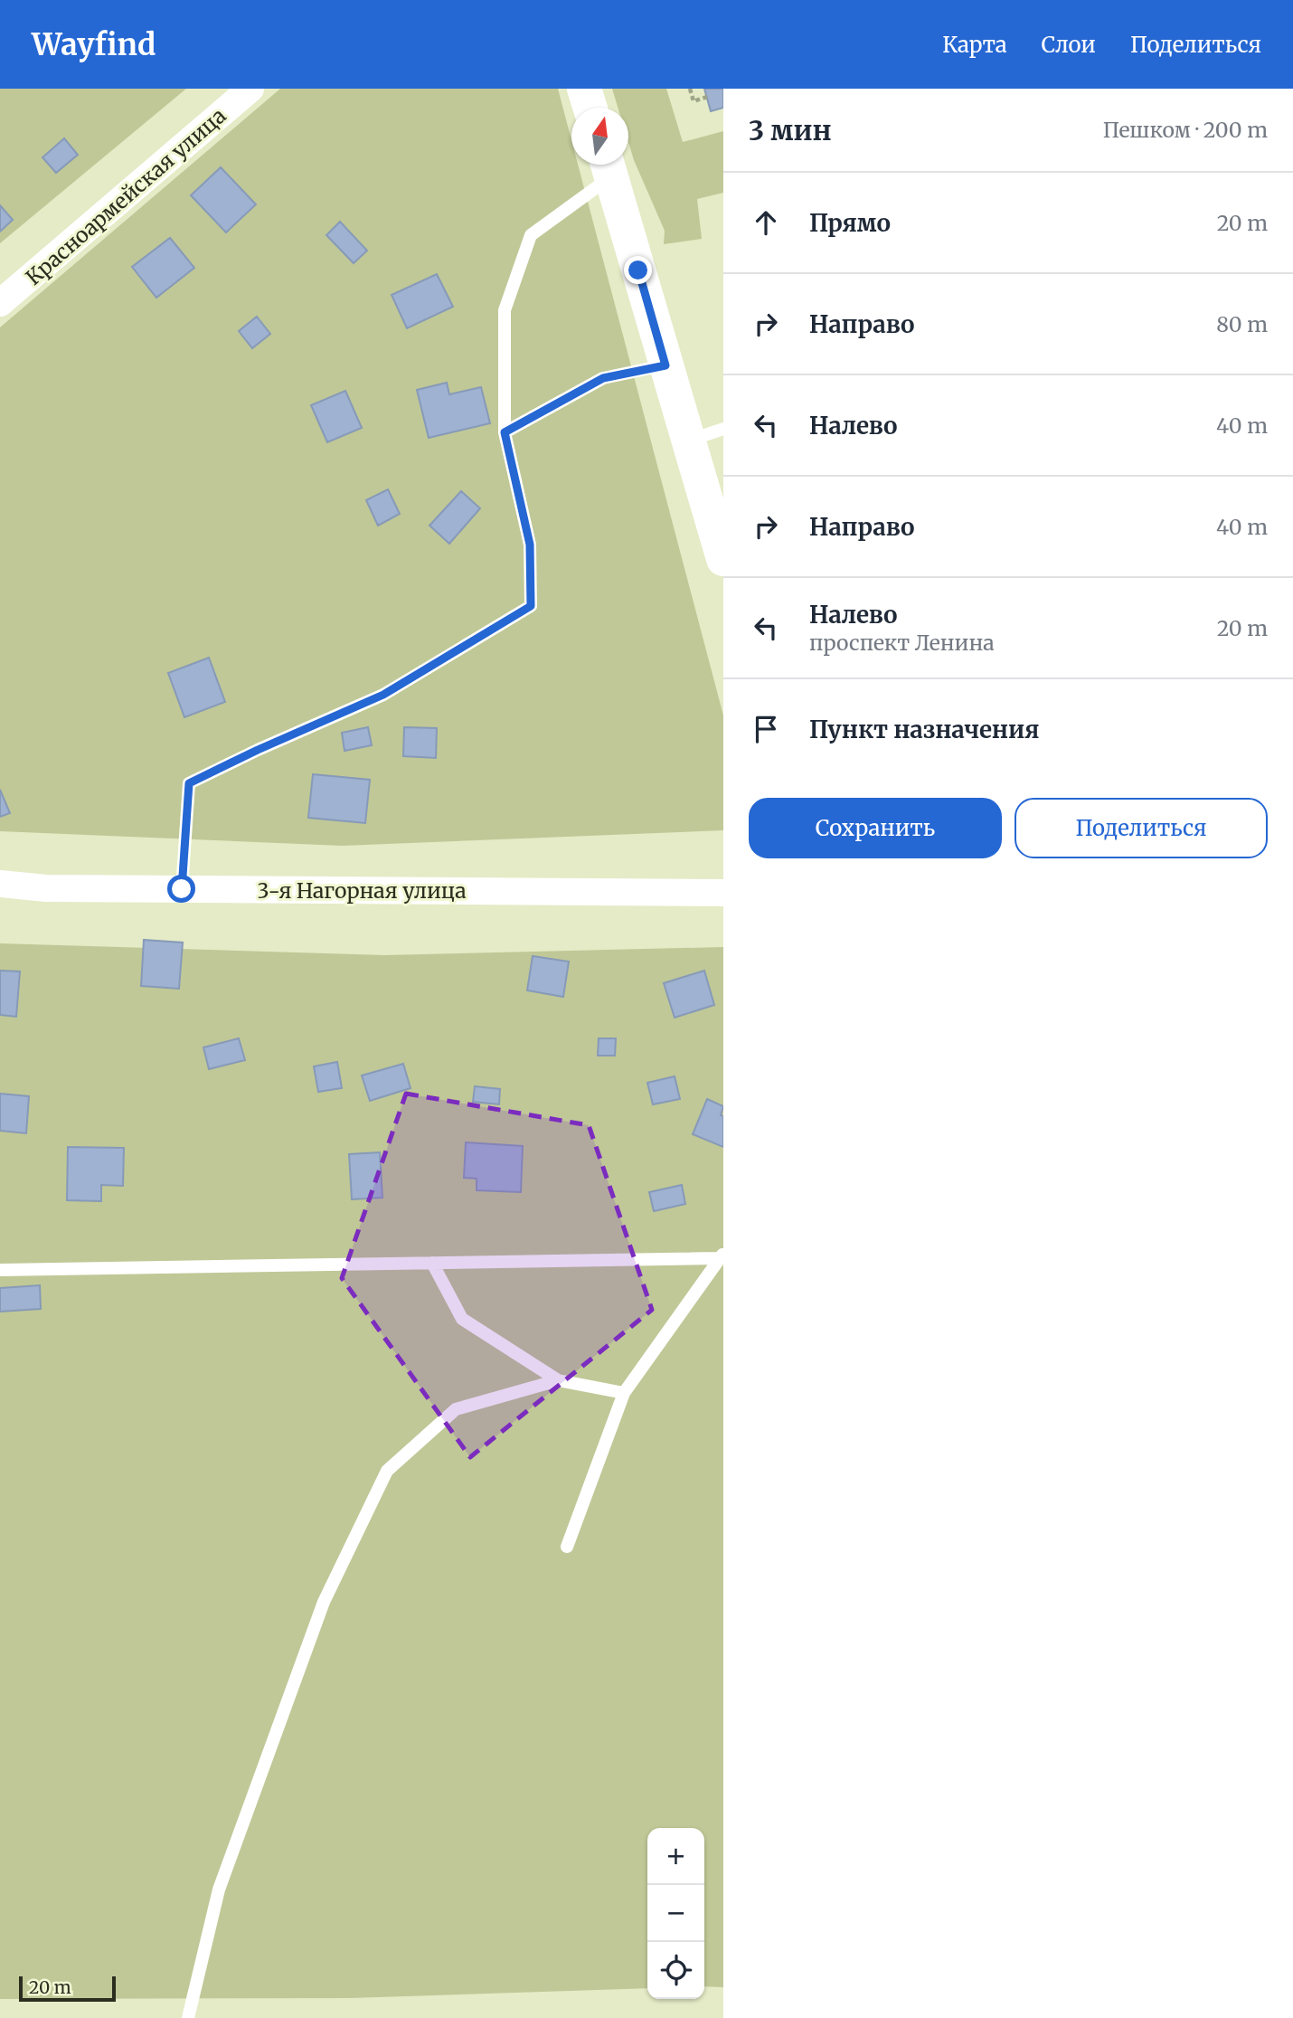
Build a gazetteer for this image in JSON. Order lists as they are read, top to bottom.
{
  "streets": {
    "street": ["Красноармейская улица", "3-я Нагорная улица"]
  },
  "scale_bar": "20 m",
  "north": "top",
  "page": {
    "header": "Wayfind",
    "nav": ["Карта", "Слои", "Поделиться"],
    "heading": ["3 мин", "Пешком · 200 m"],
    "list": [
      ["Прямо", "20 m"],
      ["Направо", "80 m"],
      ["Налево", "40 m"],
      ["Направо", "40 m"],
      ["Налево", "проспект Ленина", "20 m"],
      "Пункт назначения"
    ],
    "buttons": ["Сохранить", "Поделиться"],
    "map_buttons": ["+", "−"],
    "scale": "20 m"
  }
}
